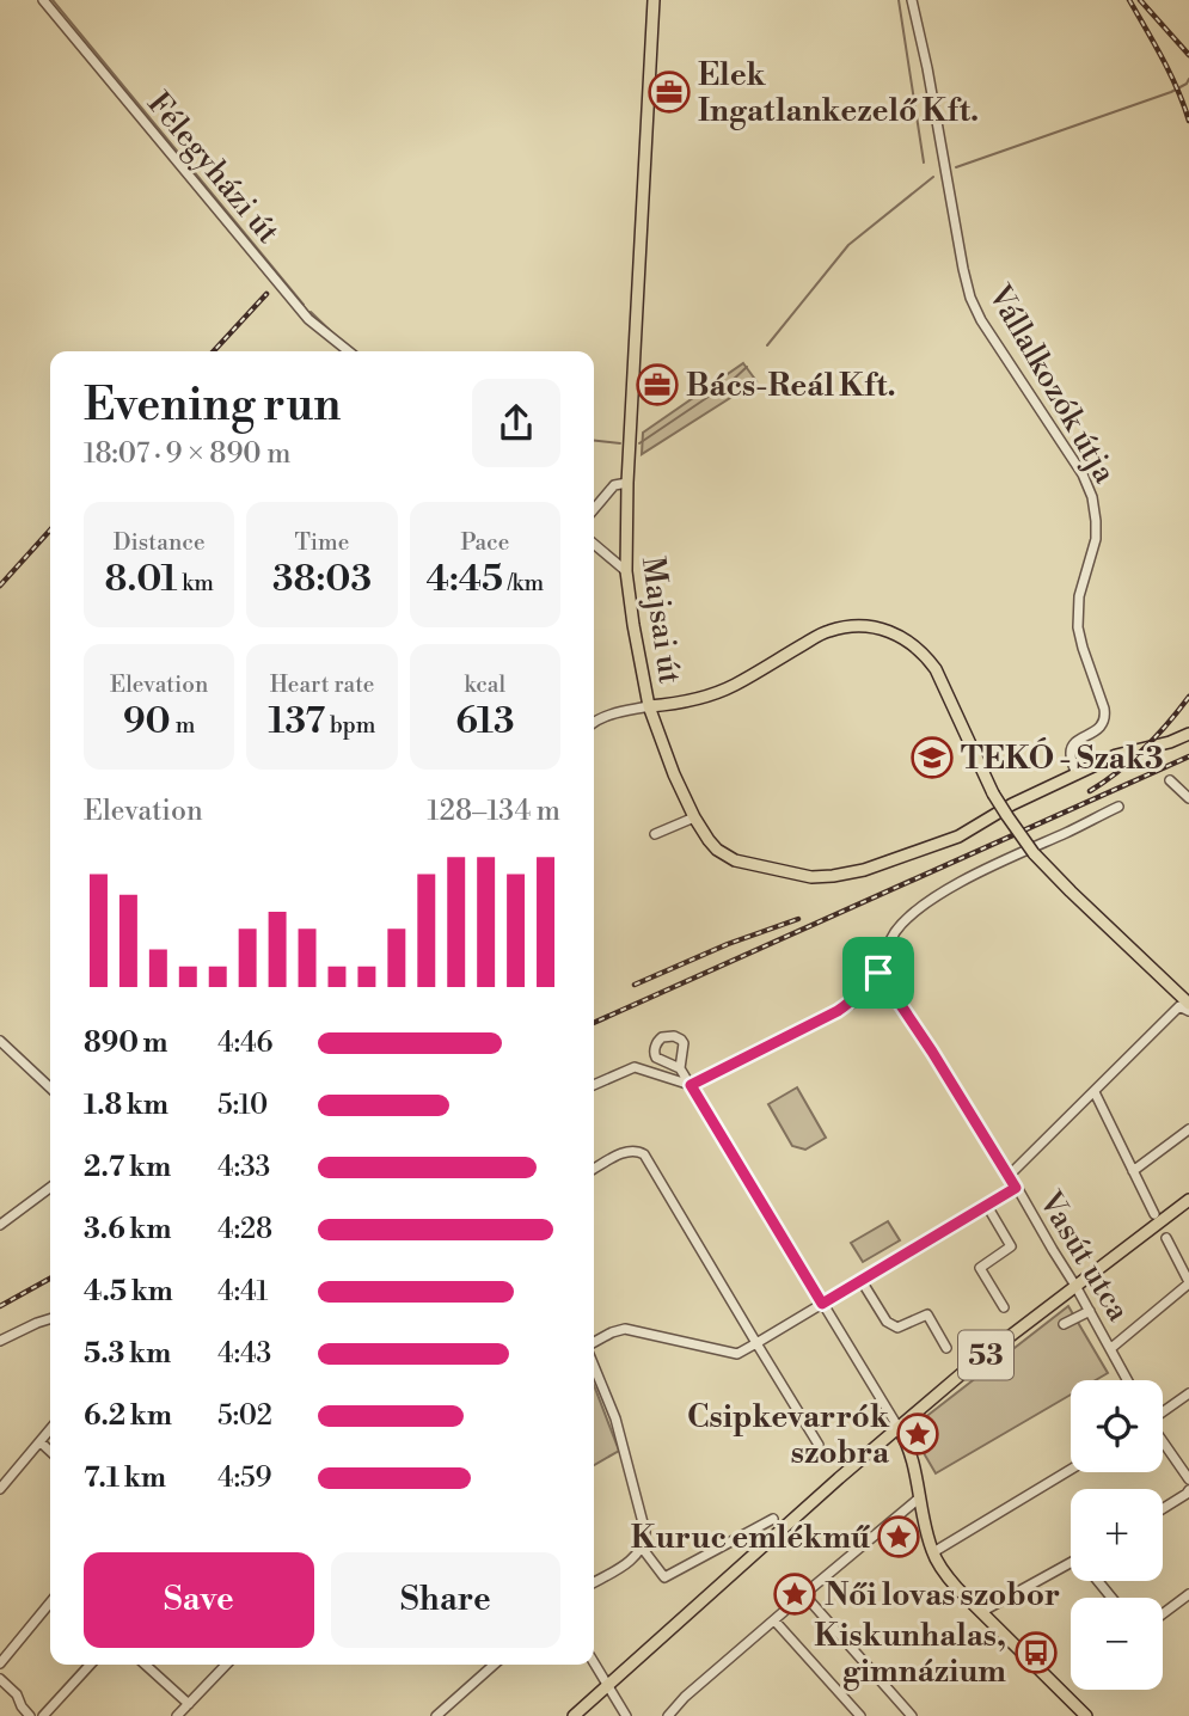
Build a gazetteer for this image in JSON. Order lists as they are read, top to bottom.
{
  "streets": {
    "main road": ["Majsai út", "53"],
    "street": ["Félegyházi út", "Vállalkozók útja", "Vasút utca"]
  },
  "crossings": [
    ["Vállalkozók útja", "Majsai út"],
    ["Vasút utca", "53"]
  ],
  "places": {
    "office": ["Elek Ingatlankezelő Kft.", "Bács-Reál Kft."],
    "school or university": ["TEKÓ - Szak3"],
    "place": ["Csipkevarrók szobra", "Kuruc emlékmű", "Női lovas szobor"],
    "bus stop": ["Kiskunhalas, gimnázium"]
  },
  "page": {
    "heading": ["Evening run", "18:07 · 9 × 890 m"],
    "stats": [
      ["Distance", "8.01 km"],
      ["Time", "38:03"],
      ["Pace", "4:45 /km"],
      ["Elevation", "90 m"],
      ["Heart rate", "137 bpm"],
      ["kcal", "613"]
    ],
    "chart": ["Elevation", "128–134 m"],
    "list": [
      {
        "name": "890 m",
        "note": "4:46"
      },
      {
        "name": "1.8 km",
        "note": "5:10"
      },
      {
        "name": "2.7 km",
        "note": "4:33"
      },
      {
        "name": "3.6 km",
        "note": "4:28"
      },
      {
        "name": "4.5 km",
        "note": "4:41"
      },
      {
        "name": "5.3 km",
        "note": "4:43"
      },
      {
        "name": "6.2 km",
        "note": "5:02"
      },
      {
        "name": "7.1 km",
        "note": "4:59"
      }
    ],
    "map_buttons": ["+", "−"],
    "buttons": ["Save", "Share"]
  }
}
